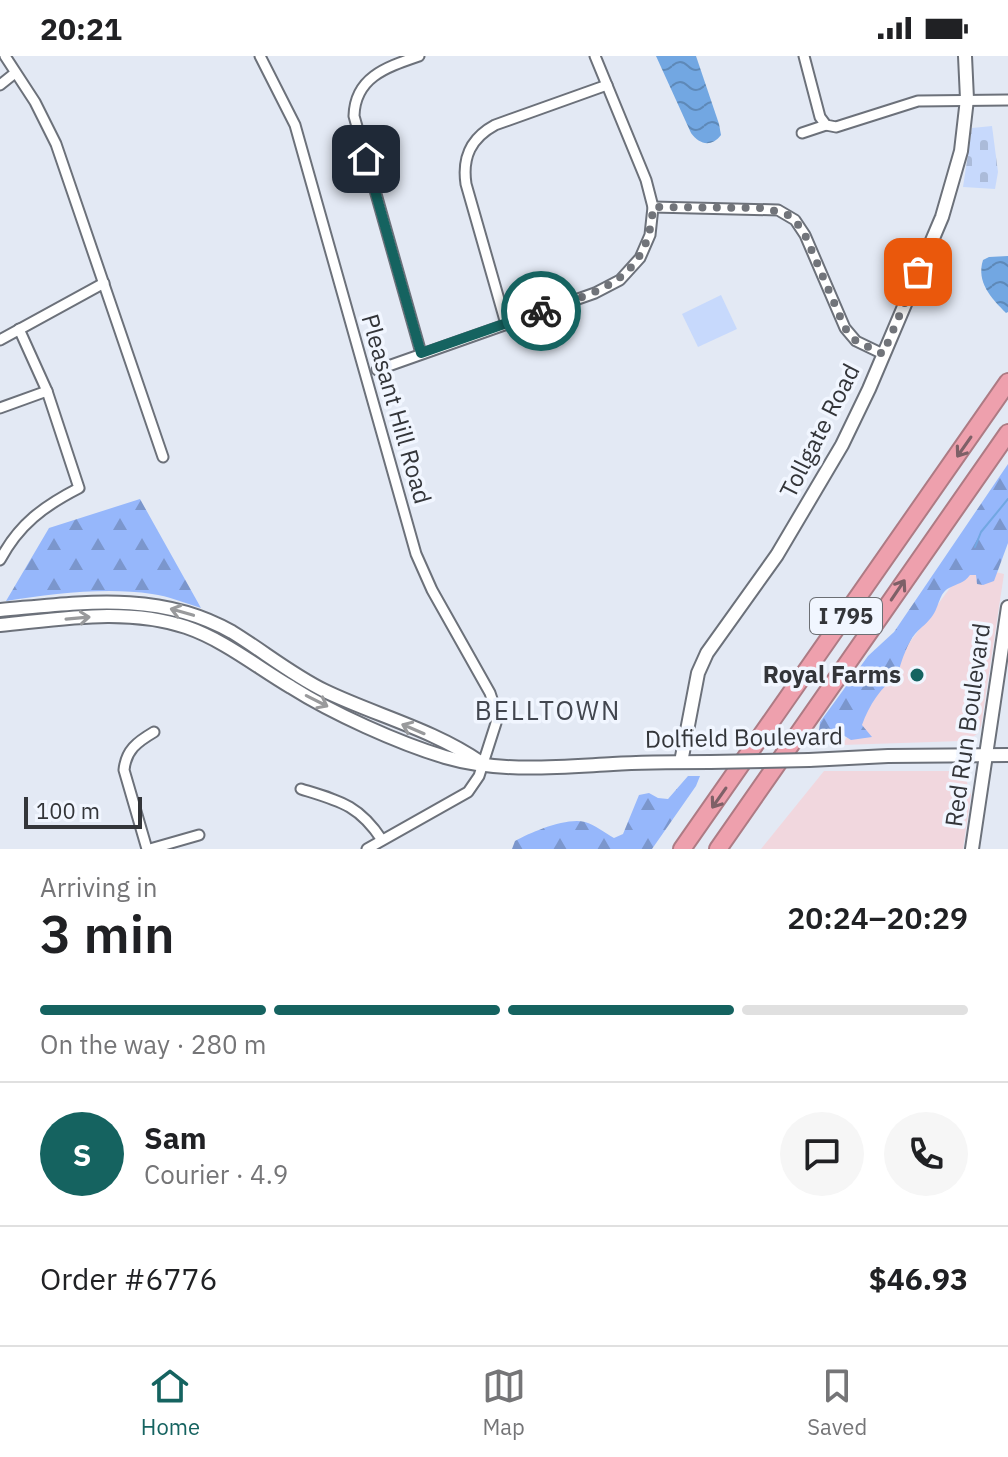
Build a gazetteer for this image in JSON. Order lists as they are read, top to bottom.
{
  "streets": {
    "highway": ["I 795"],
    "main road": ["Tollgate Road", "Red Run Boulevard", "Dolfield Boulevard"],
    "street": ["Pleasant Hill Road"]
  },
  "crossings": [
    ["Pleasant Hill Road", "Dolfield Boulevard"],
    ["Tollgate Road", "Dolfield Boulevard"],
    ["Red Run Boulevard", "Dolfield Boulevard"]
  ],
  "districts": ["BELLTOWN"],
  "places": ["Royal Farms"],
  "scale_bar": "100 m",
  "page": {
    "status": "20:21",
    "scale": "100 m",
    "heading": ["3 min", "Arriving in", "20:24–20:29"],
    "panel": [
      "Sam",
      "Courier · 4.9",
      "Order #6776",
      "$46.93"
    ],
    "bar": "On the way · 280 m",
    "round": "S",
    "tabs": ["Home", "Map", "Saved"]
  }
}
